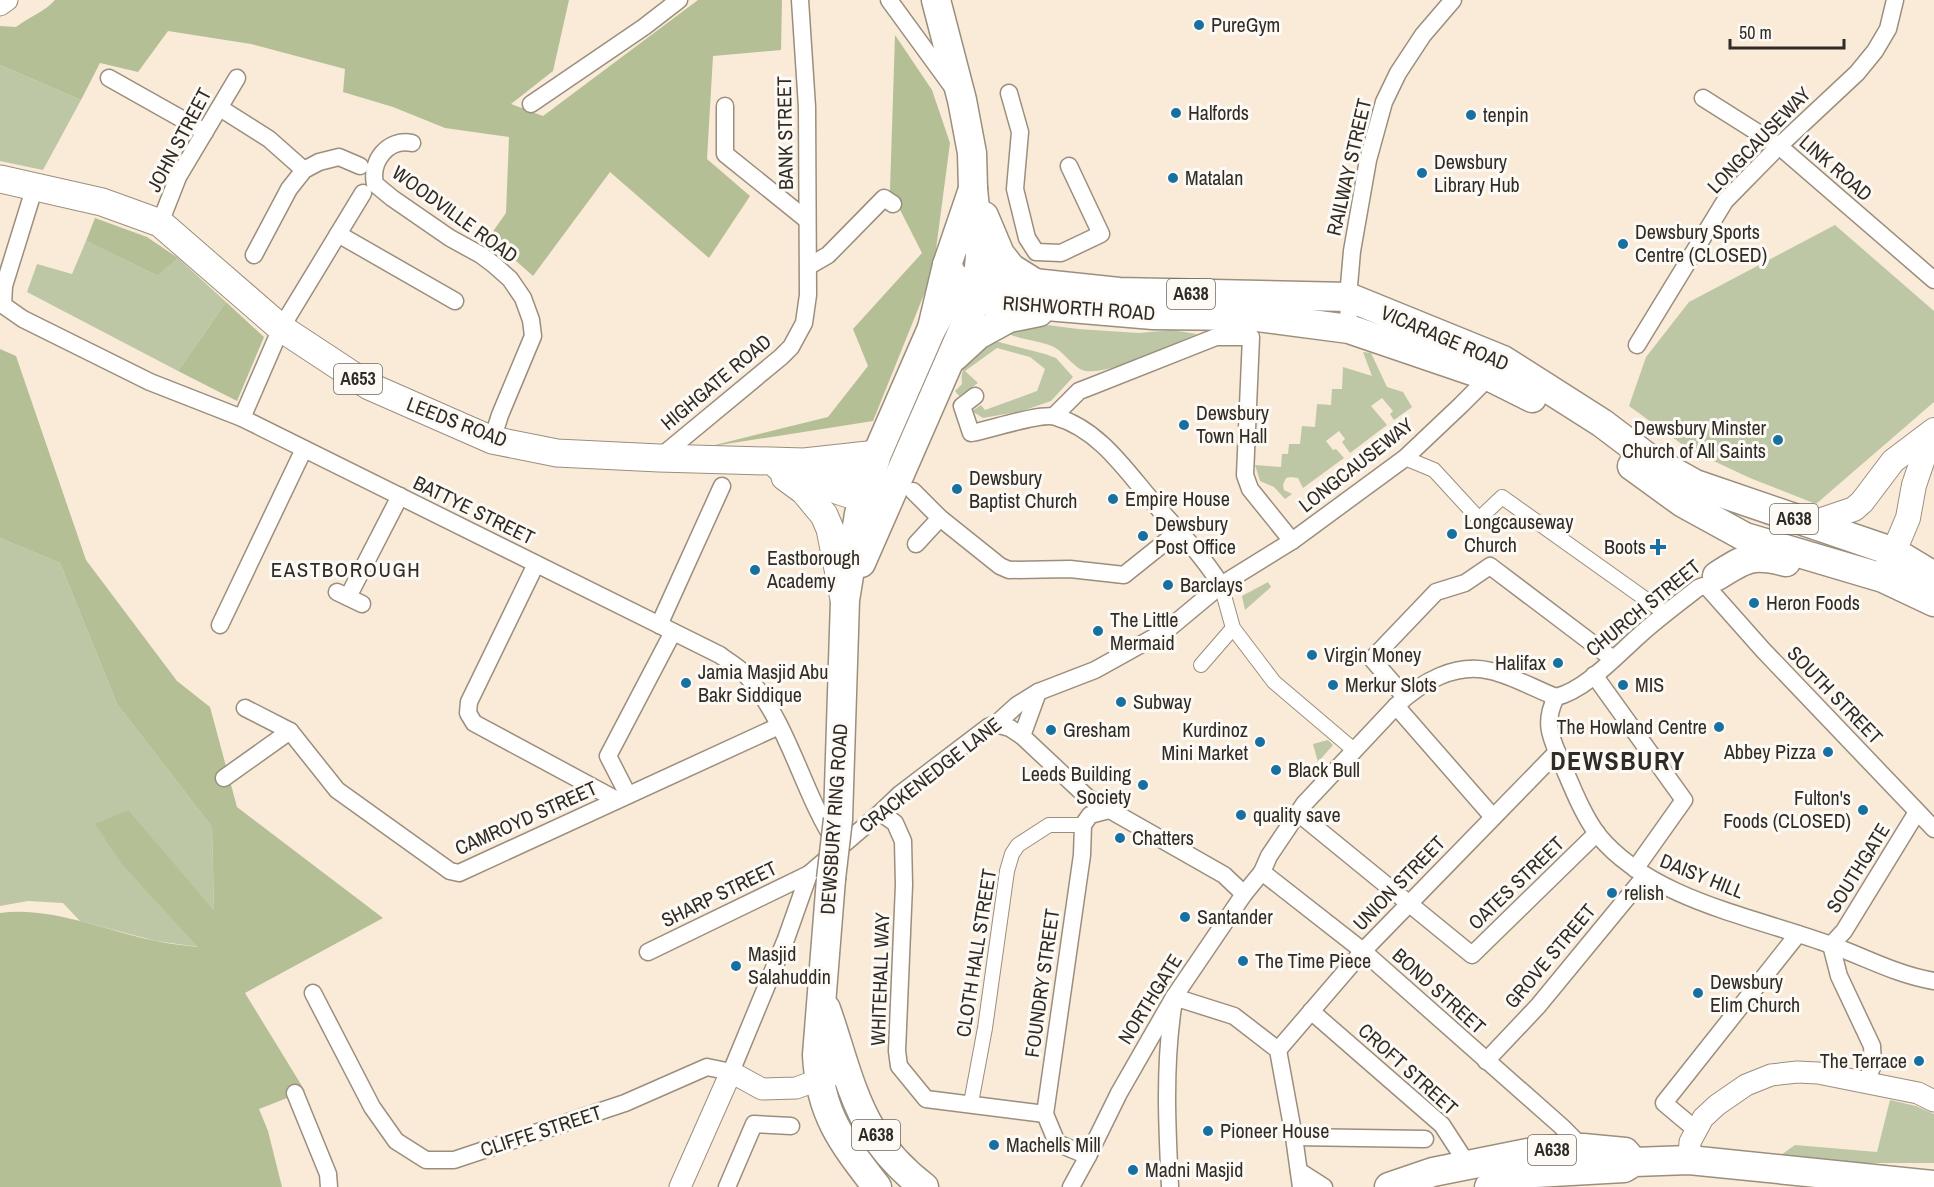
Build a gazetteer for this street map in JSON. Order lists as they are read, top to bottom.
{
  "streets": {
    "highway": [
      "A638",
      "RISHWORTH ROAD",
      "VICARAGE ROAD",
      "DEWSBURY RING ROAD"
    ],
    "main road": ["A653", "LEEDS ROAD"],
    "street": [
      "BANK STREET",
      "JOHN STREET",
      "LONGCAUSEWAY",
      "RAILWAY STREET",
      "LINK ROAD",
      "WOODVILLE ROAD",
      "HIGHGATE ROAD",
      "BATTYE STREET",
      "CHURCH STREET",
      "SOUTH STREET",
      "CRACKENEDGE LANE",
      "CAMROYD STREET",
      "SOUTHGATE",
      "DAISY HILL",
      "UNION STREET",
      "OATES STREET",
      "SHARP STREET",
      "CLOTH HALL STREET",
      "GROVE STREET",
      "WHITEHALL WAY",
      "FOUNDRY STREET",
      "BOND STREET",
      "NORTHGATE",
      "CROFT STREET",
      "CLIFFE STREET"
    ]
  },
  "crossings": [
    ["BANK STREET", "HIGHGATE ROAD"],
    ["JOHN STREET", "LEEDS ROAD"],
    ["LONGCAUSEWAY", "LINK ROAD"],
    ["LONGCAUSEWAY", "VICARAGE ROAD"],
    ["LONGCAUSEWAY", "CRACKENEDGE LANE"],
    ["RAILWAY STREET", "RISHWORTH ROAD"],
    ["RAILWAY STREET", "VICARAGE ROAD"],
    ["WOODVILLE ROAD", "LEEDS ROAD"],
    ["A638", "RISHWORTH ROAD"],
    ["A638", "VICARAGE ROAD"],
    ["A638", "DEWSBURY RING ROAD"],
    ["A638", "BOND STREET"],
    ["A638", "CROFT STREET"],
    ["RISHWORTH ROAD", "VICARAGE ROAD"],
    ["RISHWORTH ROAD", "DEWSBURY RING ROAD"],
    ["VICARAGE ROAD", "CHURCH STREET"],
    ["HIGHGATE ROAD", "LEEDS ROAD"],
    ["LEEDS ROAD", "BATTYE STREET"],
    ["LEEDS ROAD", "DEWSBURY RING ROAD"],
    ["BATTYE STREET", "CRACKENEDGE LANE"],
    ["BATTYE STREET", "CAMROYD STREET"],
    ["CHURCH STREET", "SOUTH STREET"],
    ["CHURCH STREET", "DAISY HILL"],
    ["CHURCH STREET", "GROVE STREET"],
    ["CHURCH STREET", "NORTHGATE"],
    ["SOUTH STREET", "SOUTHGATE"],
    ["CRACKENEDGE LANE", "DEWSBURY RING ROAD"],
    ["CRACKENEDGE LANE", "SHARP STREET"],
    ["CRACKENEDGE LANE", "WHITEHALL WAY"],
    ["CRACKENEDGE LANE", "CLIFFE STREET"],
    ["DEWSBURY RING ROAD", "SHARP STREET"],
    ["DEWSBURY RING ROAD", "CLIFFE STREET"],
    ["SOUTHGATE", "DAISY HILL"],
    ["DAISY HILL", "UNION STREET"],
    ["DAISY HILL", "OATES STREET"],
    ["DAISY HILL", "GROVE STREET"],
    ["DAISY HILL", "NORTHGATE"],
    ["UNION STREET", "OATES STREET"],
    ["UNION STREET", "BOND STREET"],
    ["UNION STREET", "CROFT STREET"],
    ["CLOTH HALL STREET", "WHITEHALL WAY"],
    ["CLOTH HALL STREET", "FOUNDRY STREET"],
    ["GROVE STREET", "BOND STREET"],
    ["WHITEHALL WAY", "FOUNDRY STREET"],
    ["BOND STREET", "NORTHGATE"]
  ],
  "districts": ["EASTBOROUGH", "DEWSBURY"],
  "places": {
    "other": [
      "PureGym",
      "Halfords",
      "tenpin",
      "Dewsbury Library Hub",
      "Matalan",
      "Dewsbury Sports Centre (CLOSED)",
      "Dewsbury Town Hall",
      "Dewsbury Minster Church of All Saints",
      "Dewsbury Baptist Church",
      "Empire House",
      "Longcauseway Church",
      "Dewsbury Post Office",
      "Eastborough Academy",
      "Barclays",
      "Heron Foods",
      "The Little Mermaid",
      "Virgin Money",
      "Halifax",
      "Jamia Masjid Abu Bakr Siddique",
      "Merkur Slots",
      "MIS",
      "Subway",
      "The Howland Centre",
      "Gresham",
      "Kurdinoz Mini Market",
      "Abbey Pizza",
      "Black Bull",
      "Leeds Building Society",
      "Fulton's Foods (CLOSED)",
      "quality save",
      "Chatters",
      "relish",
      "Santander",
      "The Time Piece",
      "Masjid Salahuddin",
      "Dewsbury Elim Church",
      "The Terrace",
      "Pioneer House",
      "Machells Mill",
      "Madni Masjid"
    ],
    "health": ["Boots"]
  },
  "scale_bar": "50 m"
}
